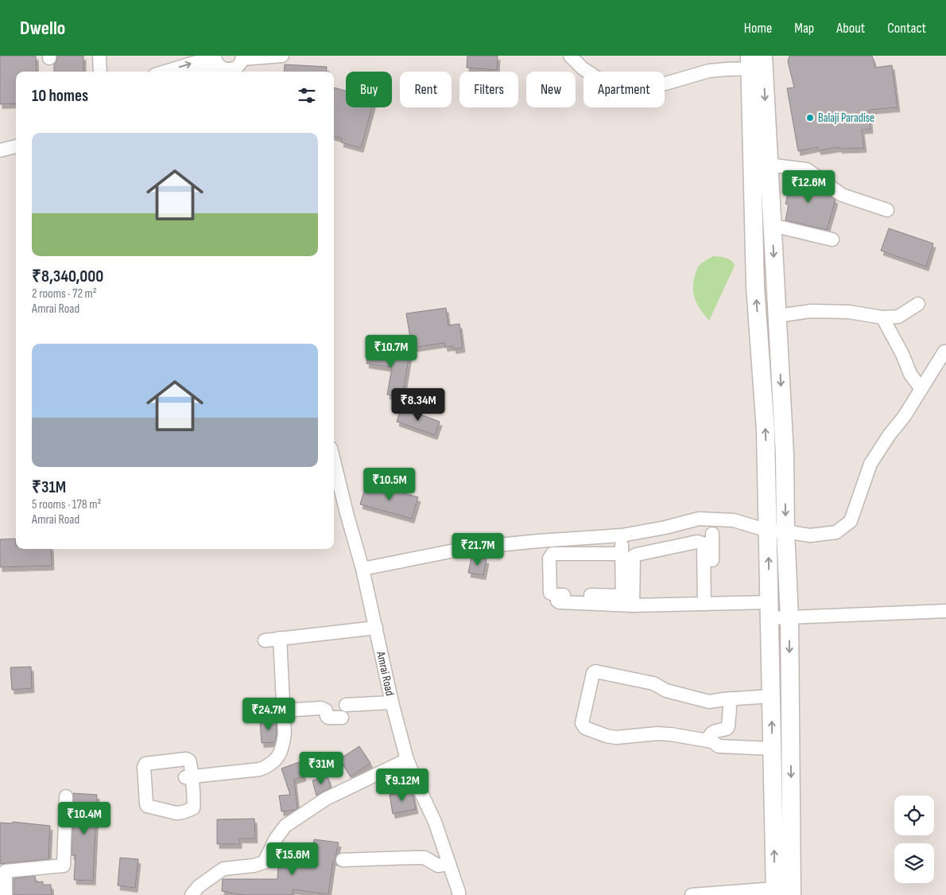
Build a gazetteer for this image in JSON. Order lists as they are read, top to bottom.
{
  "streets": {
    "street": ["Amrai Road"]
  },
  "places": ["Balaji Paradise"],
  "page": {
    "header": "Dwello",
    "nav": [
      "Home",
      "Map",
      "About",
      "Contact"
    ],
    "chip": [
      "Buy",
      "Rent",
      "Filters",
      "New",
      "Apartment"
    ],
    "heading": "10 homes",
    "list": [
      {
        "name": "₹8,340,000",
        "note": "2 rooms · 72 m² · Amrai Road"
      },
      {
        "name": "₹31M",
        "note": "5 rooms · 178 m² · Amrai Road"
      }
    ],
    "price": [
      "₹12.6M",
      "₹10.7M",
      "₹8.34M",
      "₹10.5M",
      "₹21.7M",
      "₹24.7M",
      "₹31M",
      "₹9.12M",
      "₹10.4M",
      "₹15.6M"
    ]
  }
}
